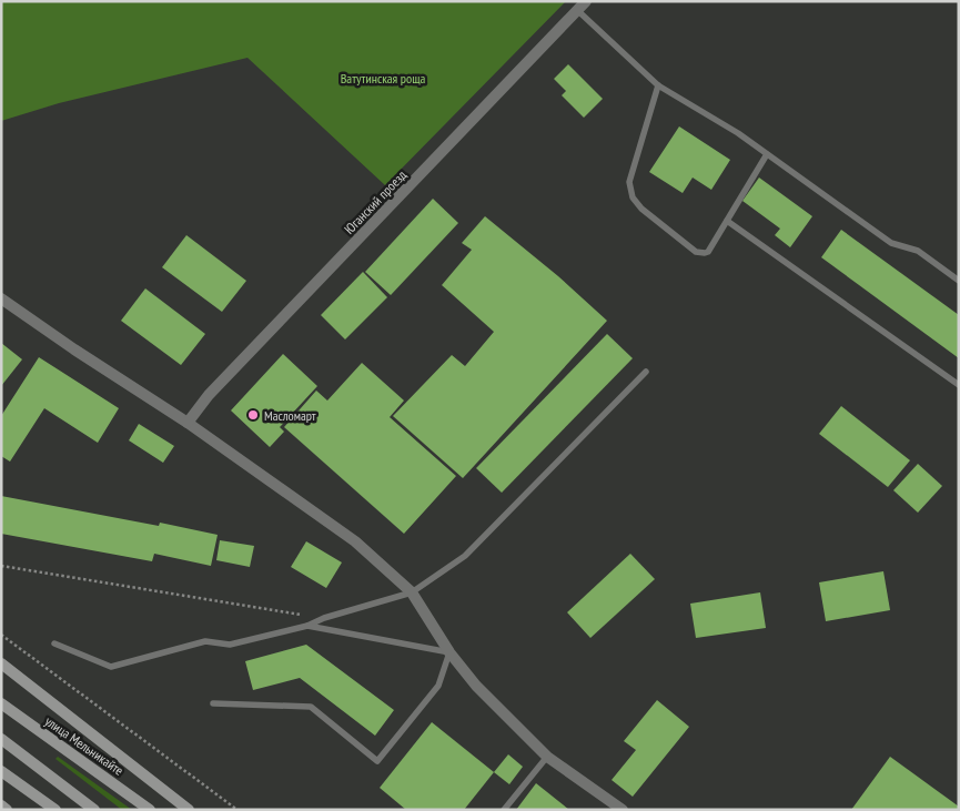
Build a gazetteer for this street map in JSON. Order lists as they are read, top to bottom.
{
  "streets": {
    "main road": ["улица Мельникайте"],
    "street": ["Юганский проезд"]
  },
  "parks": ["Ватутинская роща"],
  "places": ["Масломарт"]
}
